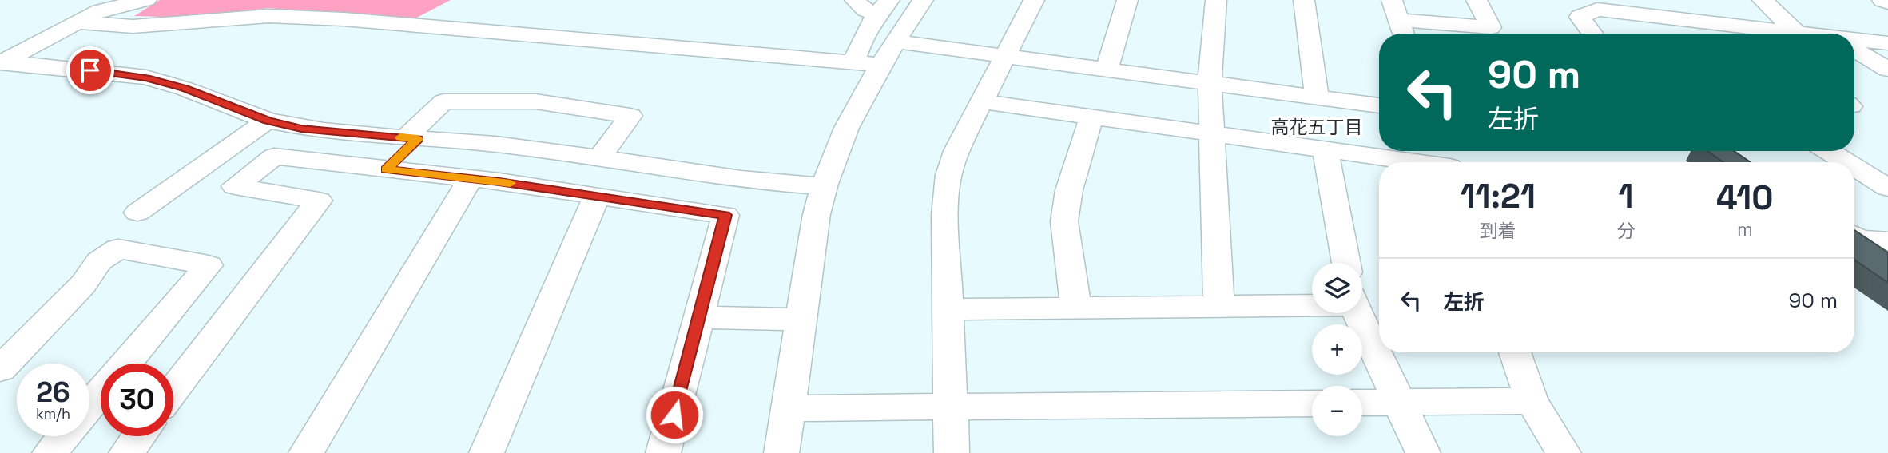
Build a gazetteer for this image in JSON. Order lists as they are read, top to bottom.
{
  "districts": ["高花五丁目"],
  "page": {
    "turn": ["90 m", "左折"],
    "eta": [
      "11:21",
      "到着",
      "1",
      "分",
      "410",
      "m"
    ],
    "list": [
      {
        "name": "左折",
        "value": "90 m"
      }
    ],
    "map_buttons": ["+", "−"],
    "speed": "26 km/h",
    "limit": "30"
  }
}
